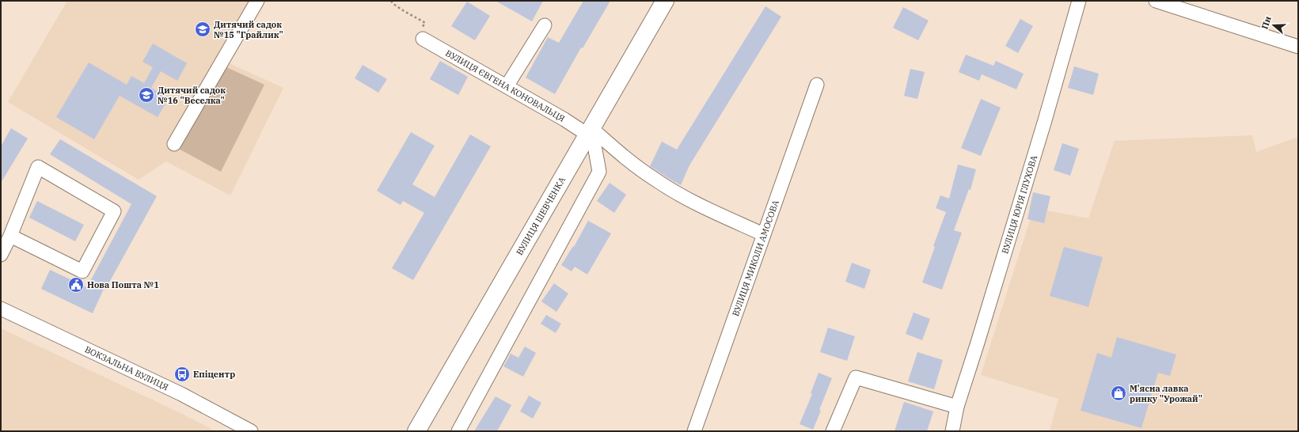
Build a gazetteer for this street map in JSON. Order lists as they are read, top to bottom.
{
  "streets": {
    "main road": ["ВУЛИЦЯ ШЕВЧЕНКА"],
    "street": [
      "ВУЛИЦЯ ЄВГЕНА КОНОВАЛЬЦЯ",
      "ВУЛИЦЯ ЮРІЯ ГЛУХОВА",
      "ВУЛИЦЯ МИКОЛИ АМОСОВА",
      "ВОКЗАЛЬНА ВУЛИЦЯ"
    ]
  },
  "crossings": [
    ["ВУЛИЦЯ ЄВГЕНА КОНОВАЛЬЦЯ", "ВУЛИЦЯ ШЕВЧЕНКА"],
    ["ВУЛИЦЯ ЄВГЕНА КОНОВАЛЬЦЯ", "ВУЛИЦЯ МИКОЛИ АМОСОВА"]
  ],
  "places": {
    "school or university": ["Дитячий садок №15 \"Грайлик\"", "Дитячий садок №16 \"Веселка\""],
    "public building": ["Нова Пошта №1"],
    "bus stop": ["Епіцентр"],
    "shop": ["М'ясна лавка ринку \"Урожай\""]
  },
  "north": "left"
}
